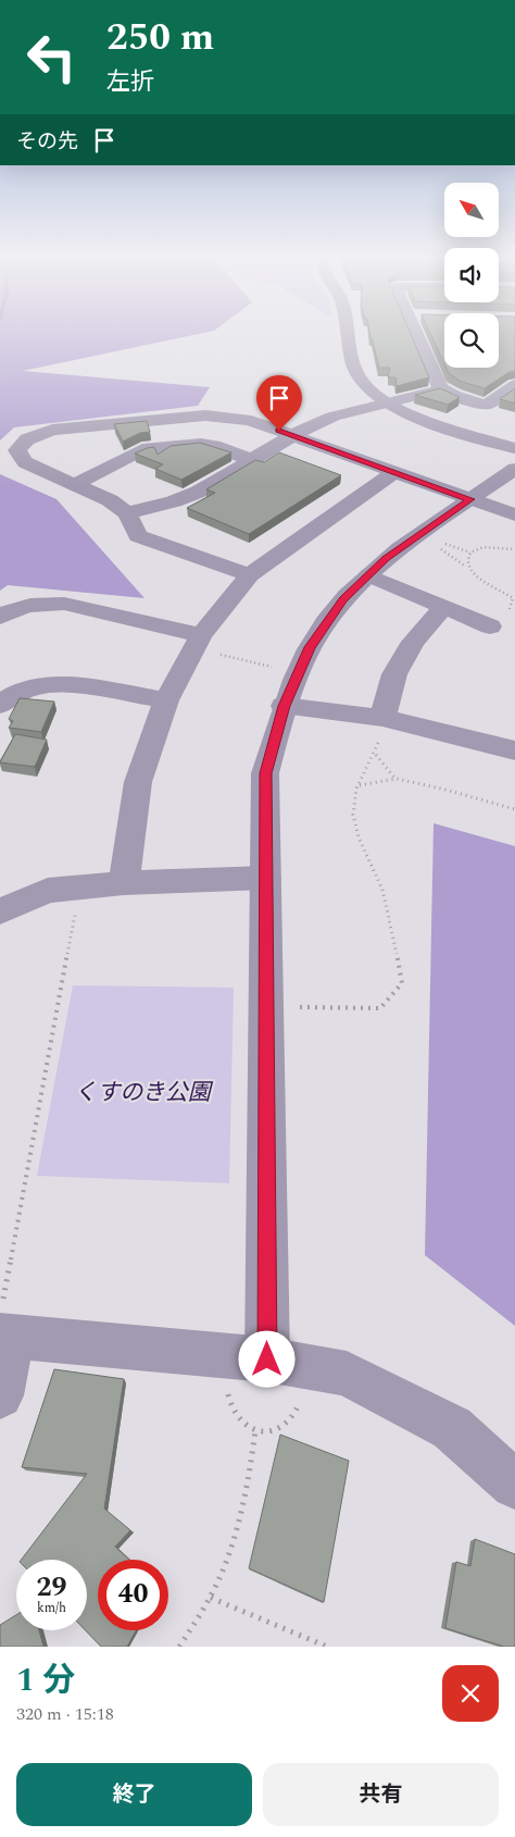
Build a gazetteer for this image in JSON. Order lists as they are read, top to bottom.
{
  "parks": ["くすのき公園"],
  "north": "top left",
  "page": {
    "turn": ["250 m", "左折"],
    "then": "その先",
    "speed": "29 km/h",
    "limit": "40",
    "heading": ["1 分", "320 m · 15:18"],
    "buttons": ["終了", "共有"]
  }
}
